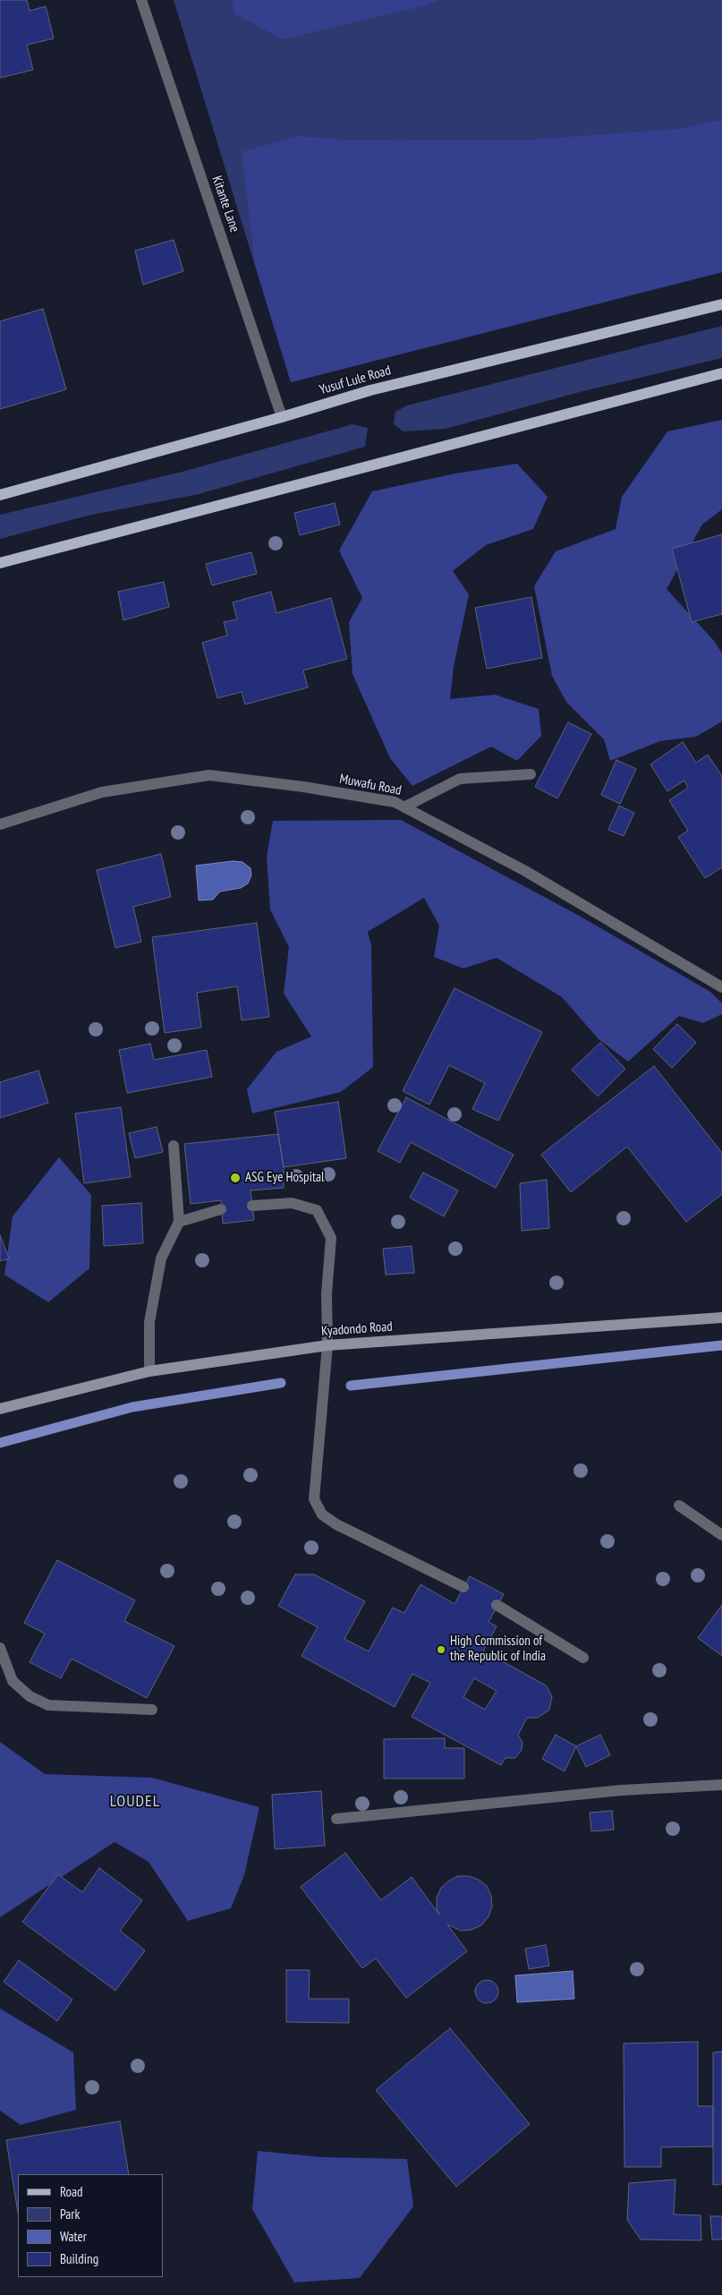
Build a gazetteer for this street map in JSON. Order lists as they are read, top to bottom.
{
  "streets": {
    "main road": ["Yusuf Lule Road", "Kyadondo Road"],
    "street": ["Kitante Lane", "Muwafu Road"]
  },
  "crossings": [
    ["Kitante Lane", "Yusuf Lule Road"]
  ],
  "districts": ["LOUDEL"],
  "places": ["ASG Eye Hospital", "High Commission of the Republic of India"],
  "legend": [
    "Road",
    "Park",
    "Water",
    "Building"
  ]
}
